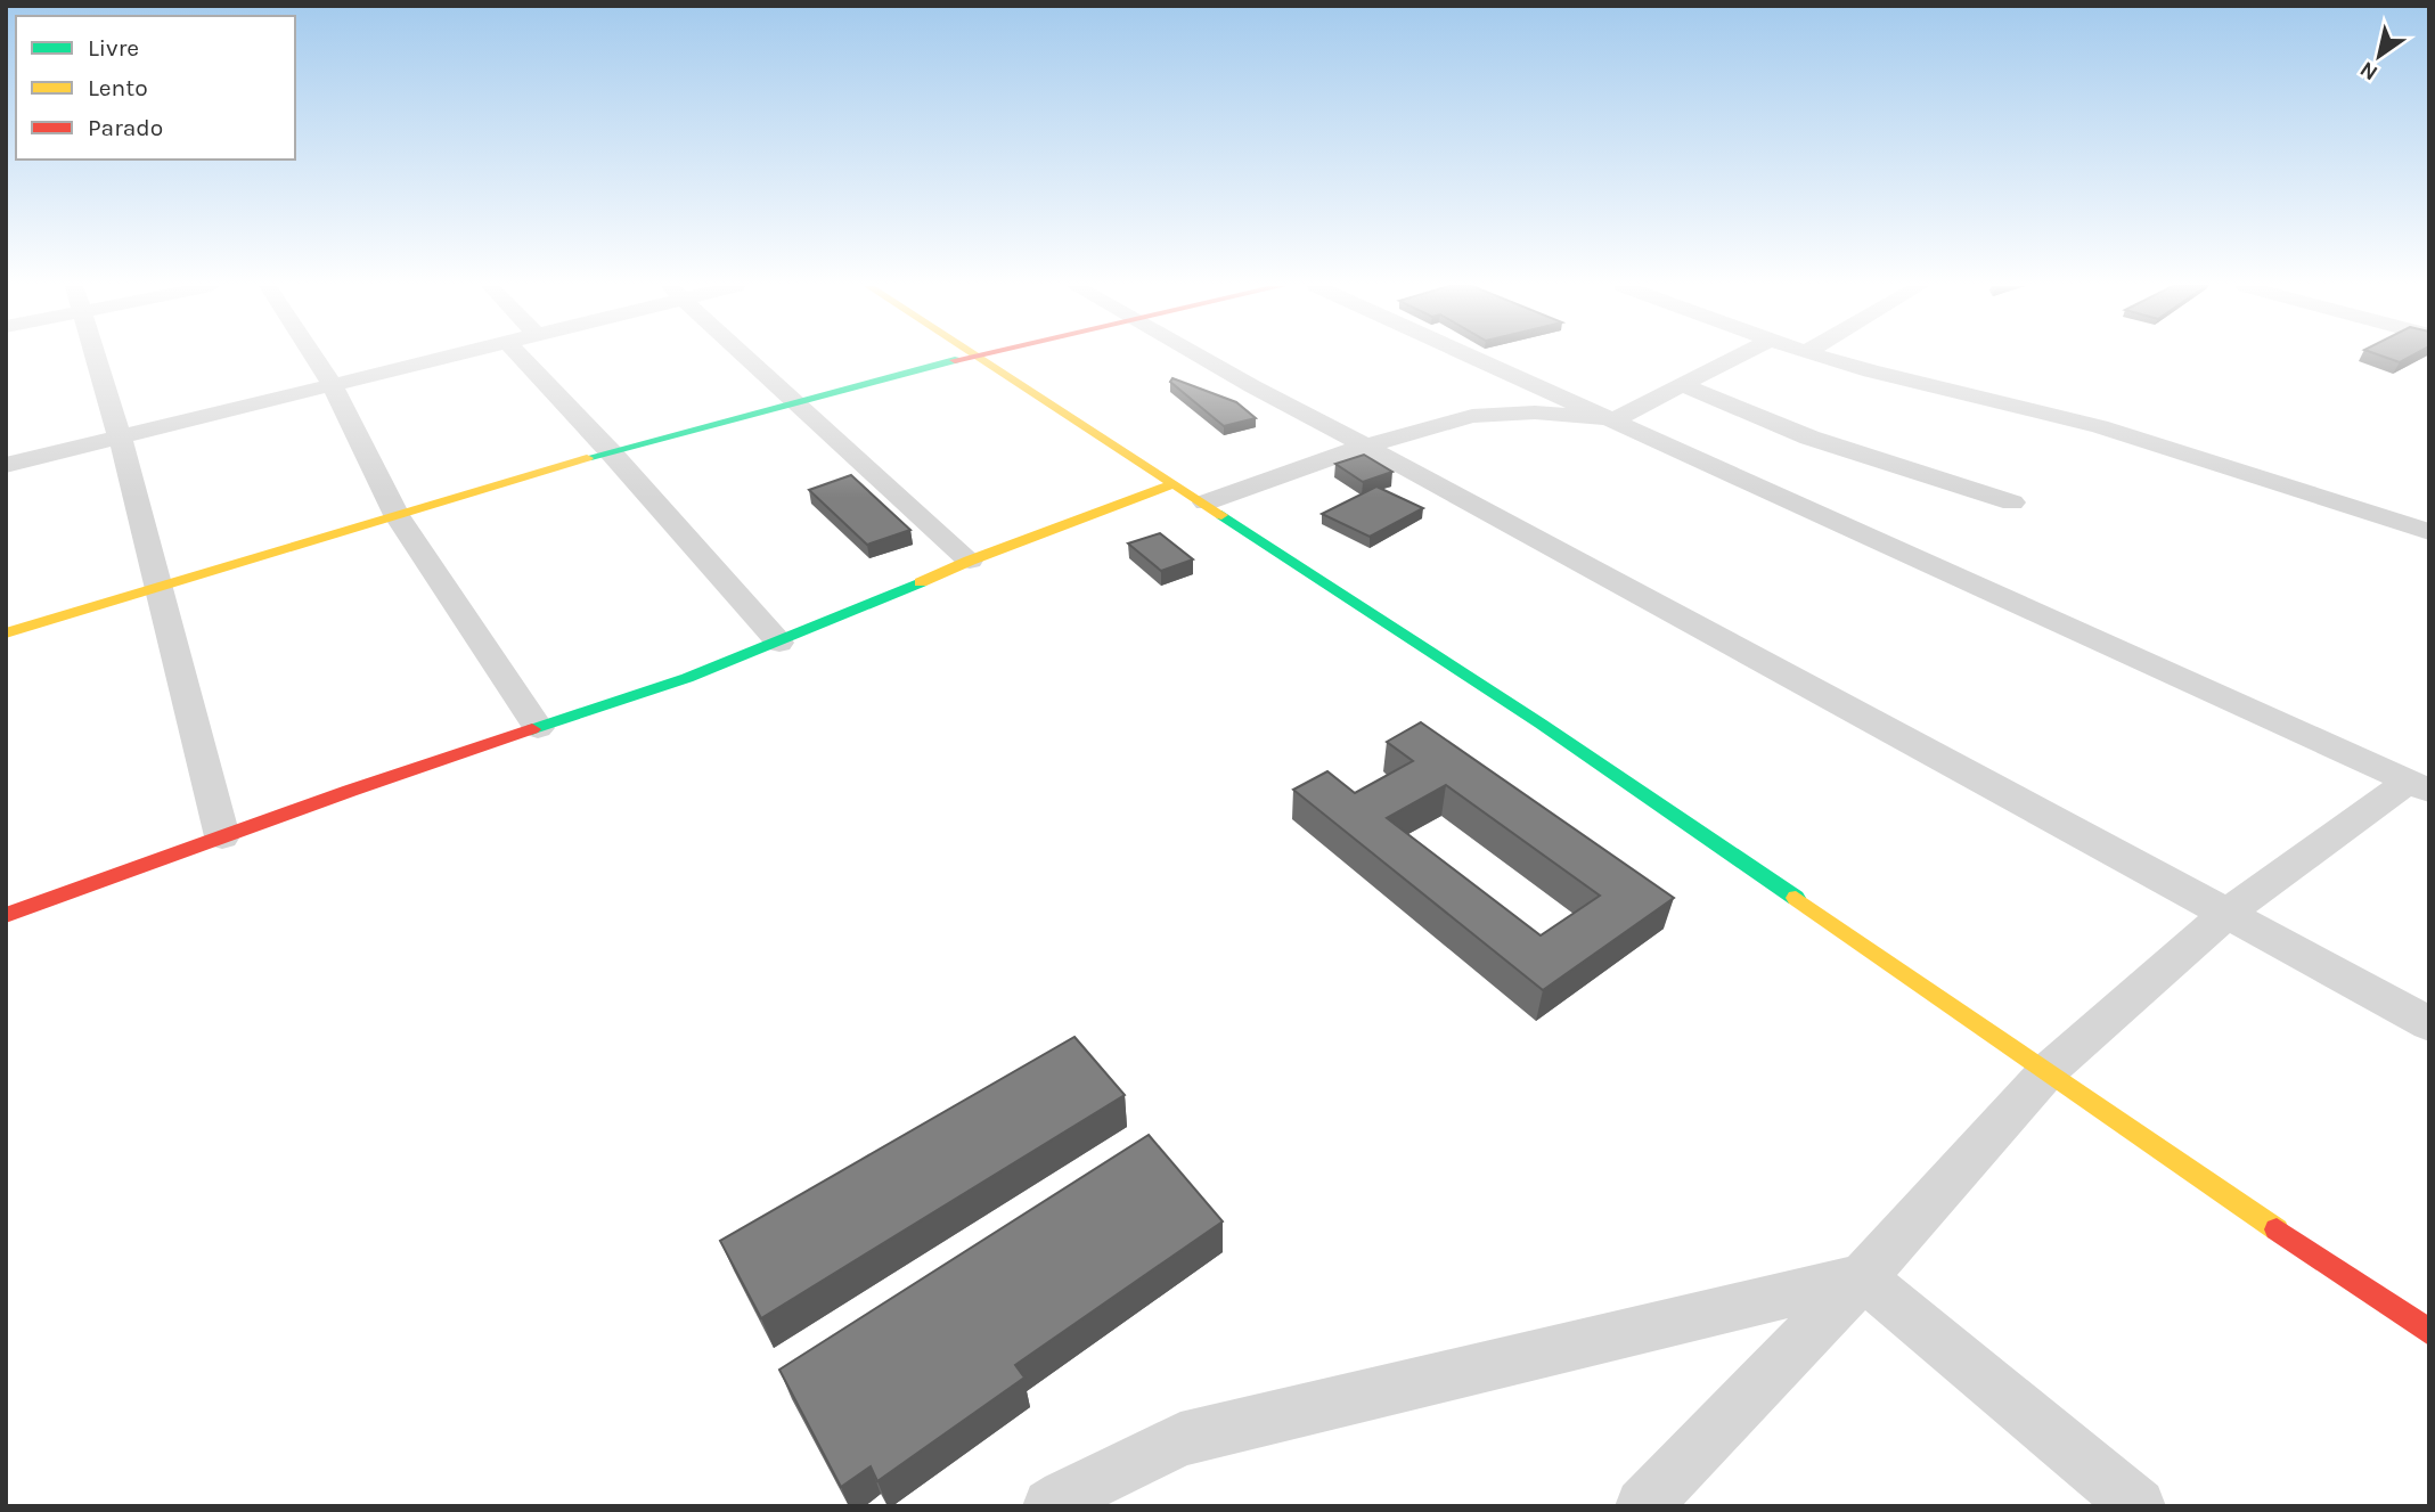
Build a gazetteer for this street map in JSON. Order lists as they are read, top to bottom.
{
  "legend": ["Livre", "Lento", "Parado"],
  "north": "bottom left"
}
